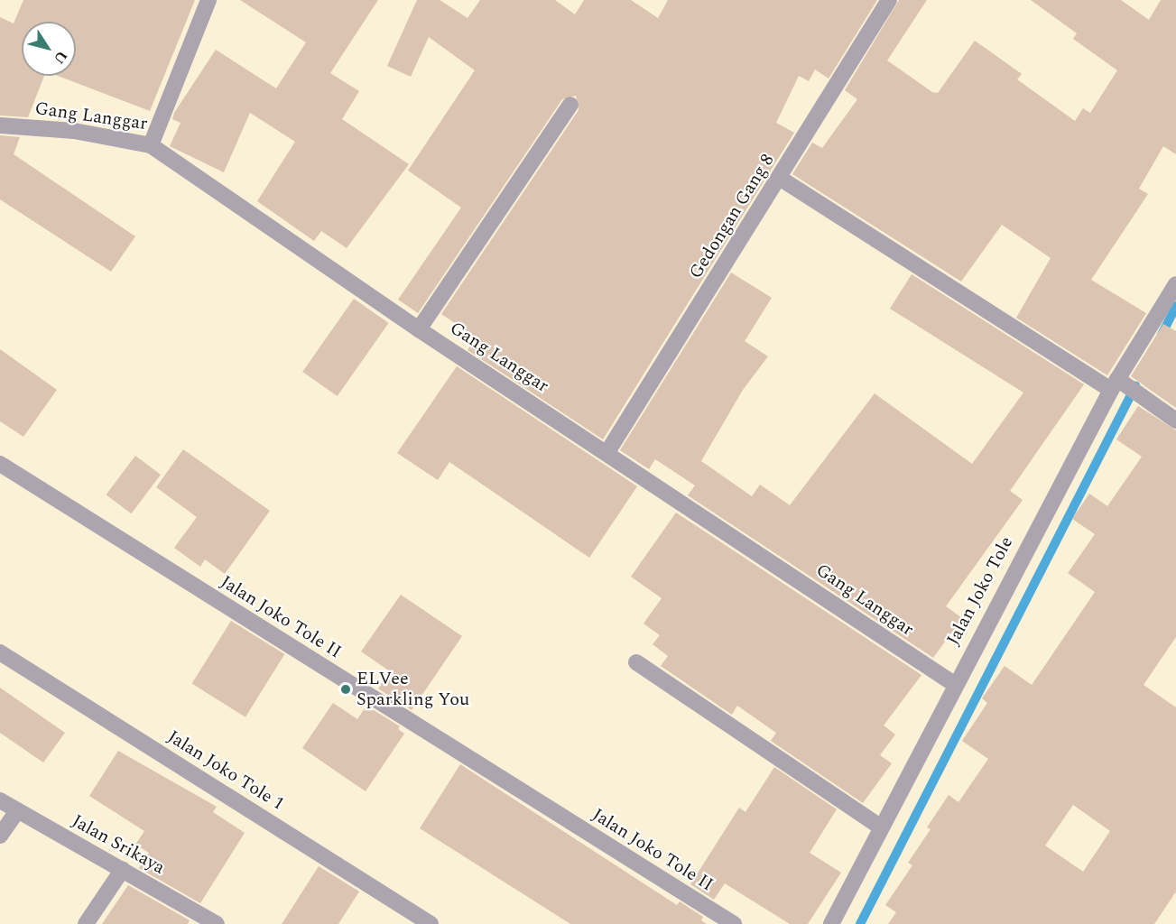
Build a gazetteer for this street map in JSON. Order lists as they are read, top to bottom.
{
  "streets": {
    "street": [
      "Gang Langgar",
      "Gedongan Gang 8",
      "Jalan Joko Tole",
      "Jalan Joko Tole II",
      "Jalan Joko Tole 1",
      "Jalan Srikaya"
    ]
  },
  "crossings": [
    ["Gang Langgar", "Gedongan Gang 8"],
    ["Gang Langgar", "Jalan Joko Tole"]
  ],
  "places": ["ELVee Sparkling You"],
  "north": "bottom right"
}
